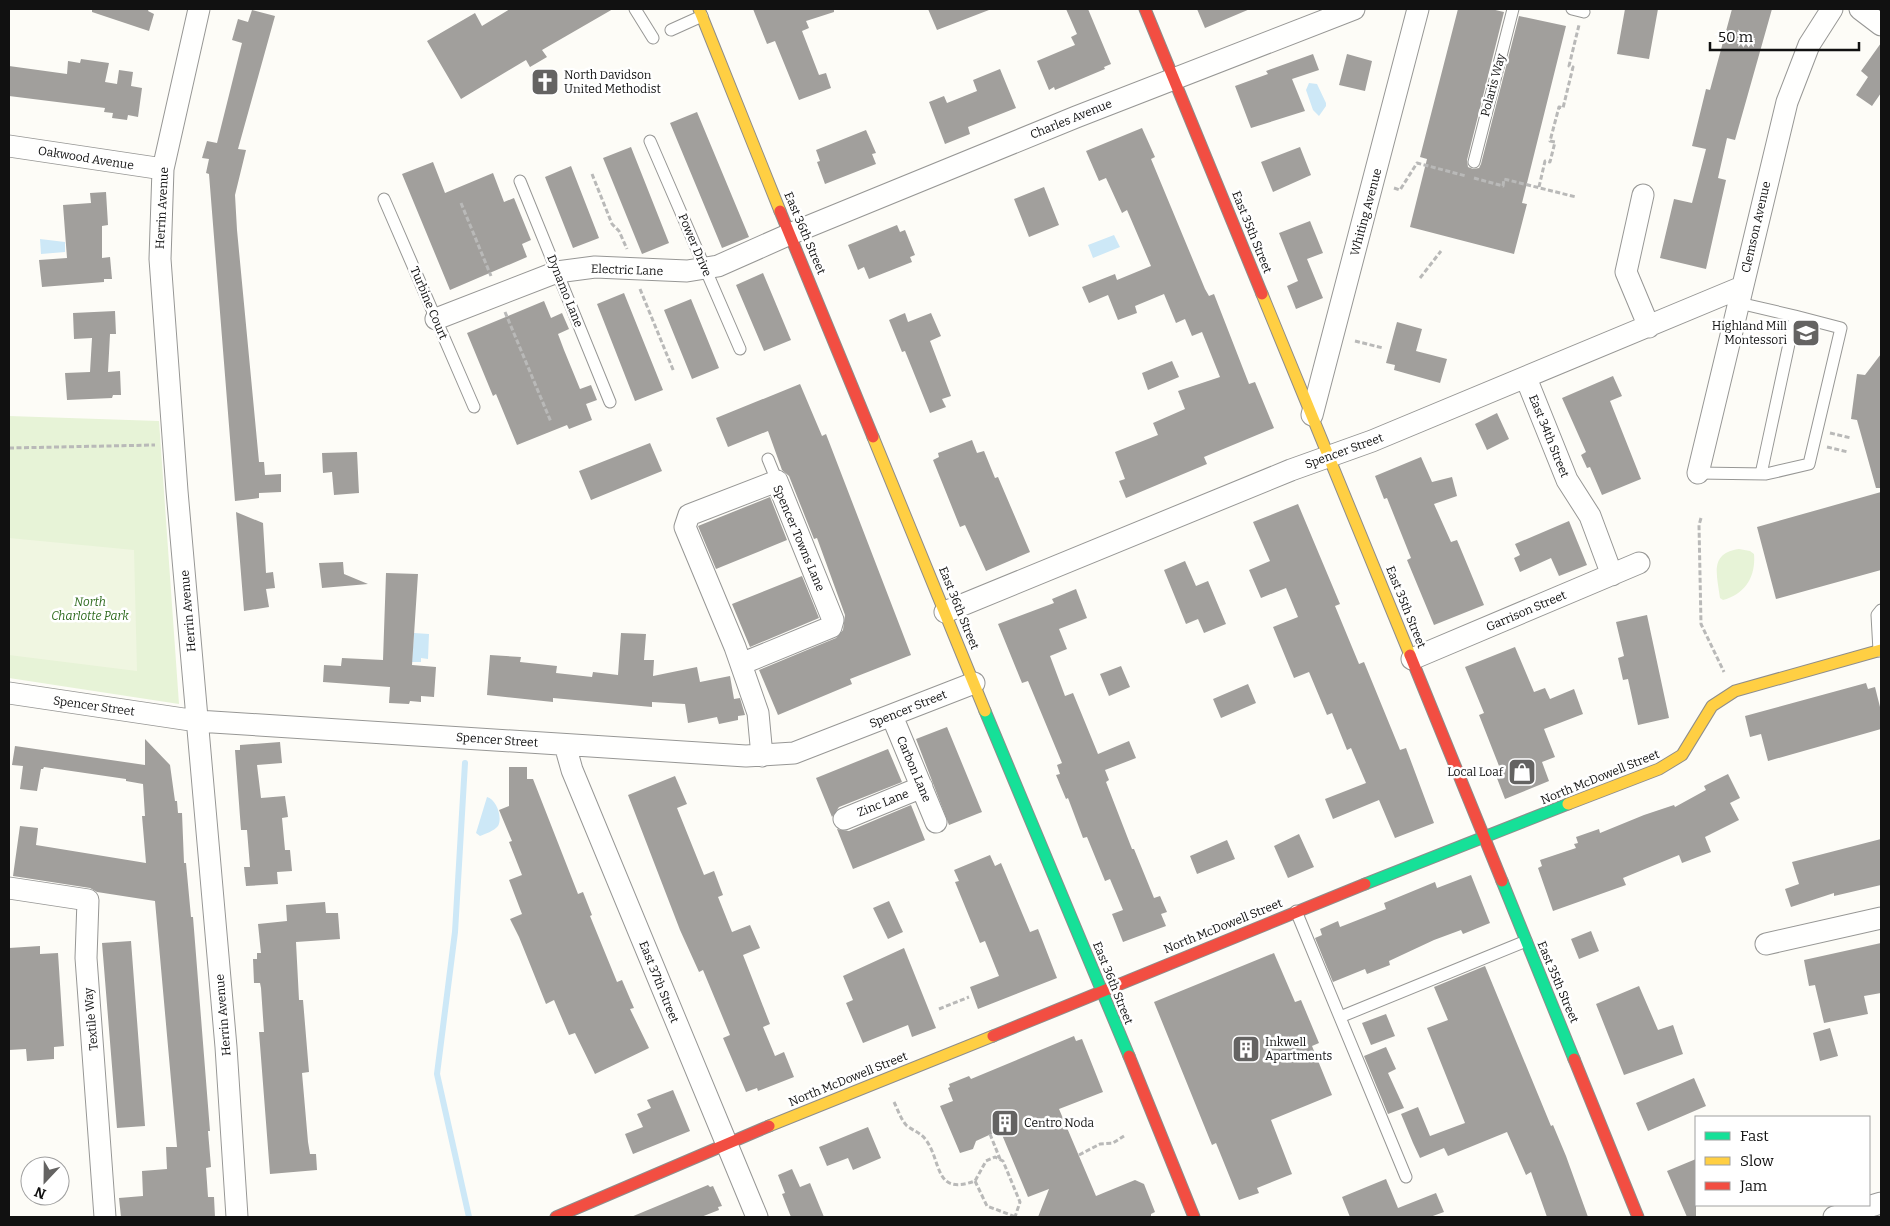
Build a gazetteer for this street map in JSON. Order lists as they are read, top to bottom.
{
  "streets": {
    "street": [
      "Charles Avenue",
      "Oakwood Avenue",
      "Herrin Avenue",
      "Whiting Avenue",
      "Clemson Avenue",
      "East 35th Street",
      "East 36th Street",
      "Electric Lane",
      "East 34th Street",
      "Spencer Street",
      "Spencer Towns Lane",
      "Garrison Street",
      "Carbon Lane",
      "North McDowell Street",
      "Zinc Lane",
      "East 37th Street",
      "Textile Way"
    ],
    "lane": [
      "Polaris Way",
      "Power Drive",
      "Dynamo Lane",
      "Turbine Court"
    ]
  },
  "crossings": [
    ["Charles Avenue", "East 35th Street"],
    ["Charles Avenue", "East 36th Street"],
    ["Charles Avenue", "Electric Lane"],
    ["Oakwood Avenue", "Herrin Avenue"],
    ["Herrin Avenue", "Spencer Street"],
    ["Whiting Avenue", "East 35th Street"],
    ["Clemson Avenue", "Spencer Street"],
    ["East 35th Street", "Spencer Street"],
    ["East 35th Street", "Garrison Street"],
    ["East 35th Street", "North McDowell Street"],
    ["East 36th Street", "Electric Lane"],
    ["East 36th Street", "Spencer Street"],
    ["East 36th Street", "North McDowell Street"],
    ["Power Drive", "Electric Lane"],
    ["Electric Lane", "Dynamo Lane"],
    ["Electric Lane", "Turbine Court"],
    ["East 34th Street", "Spencer Street"],
    ["East 34th Street", "Garrison Street"],
    ["Spencer Street", "Spencer Towns Lane"],
    ["Spencer Street", "Carbon Lane"],
    ["Spencer Street", "East 37th Street"],
    ["Carbon Lane", "Zinc Lane"],
    ["North McDowell Street", "East 37th Street"]
  ],
  "parks": ["North Charlotte Park"],
  "places": {
    "church": ["North Davidson United Methodist"],
    "school or university": ["Highland Mill Montessori"],
    "shop": ["Local Loaf"],
    "building": ["Inkwell Apartments", "Centro Noda"]
  },
  "legend": ["Fast", "Slow", "Jam"],
  "scale_bar": "50 m",
  "north": "bottom"
}
